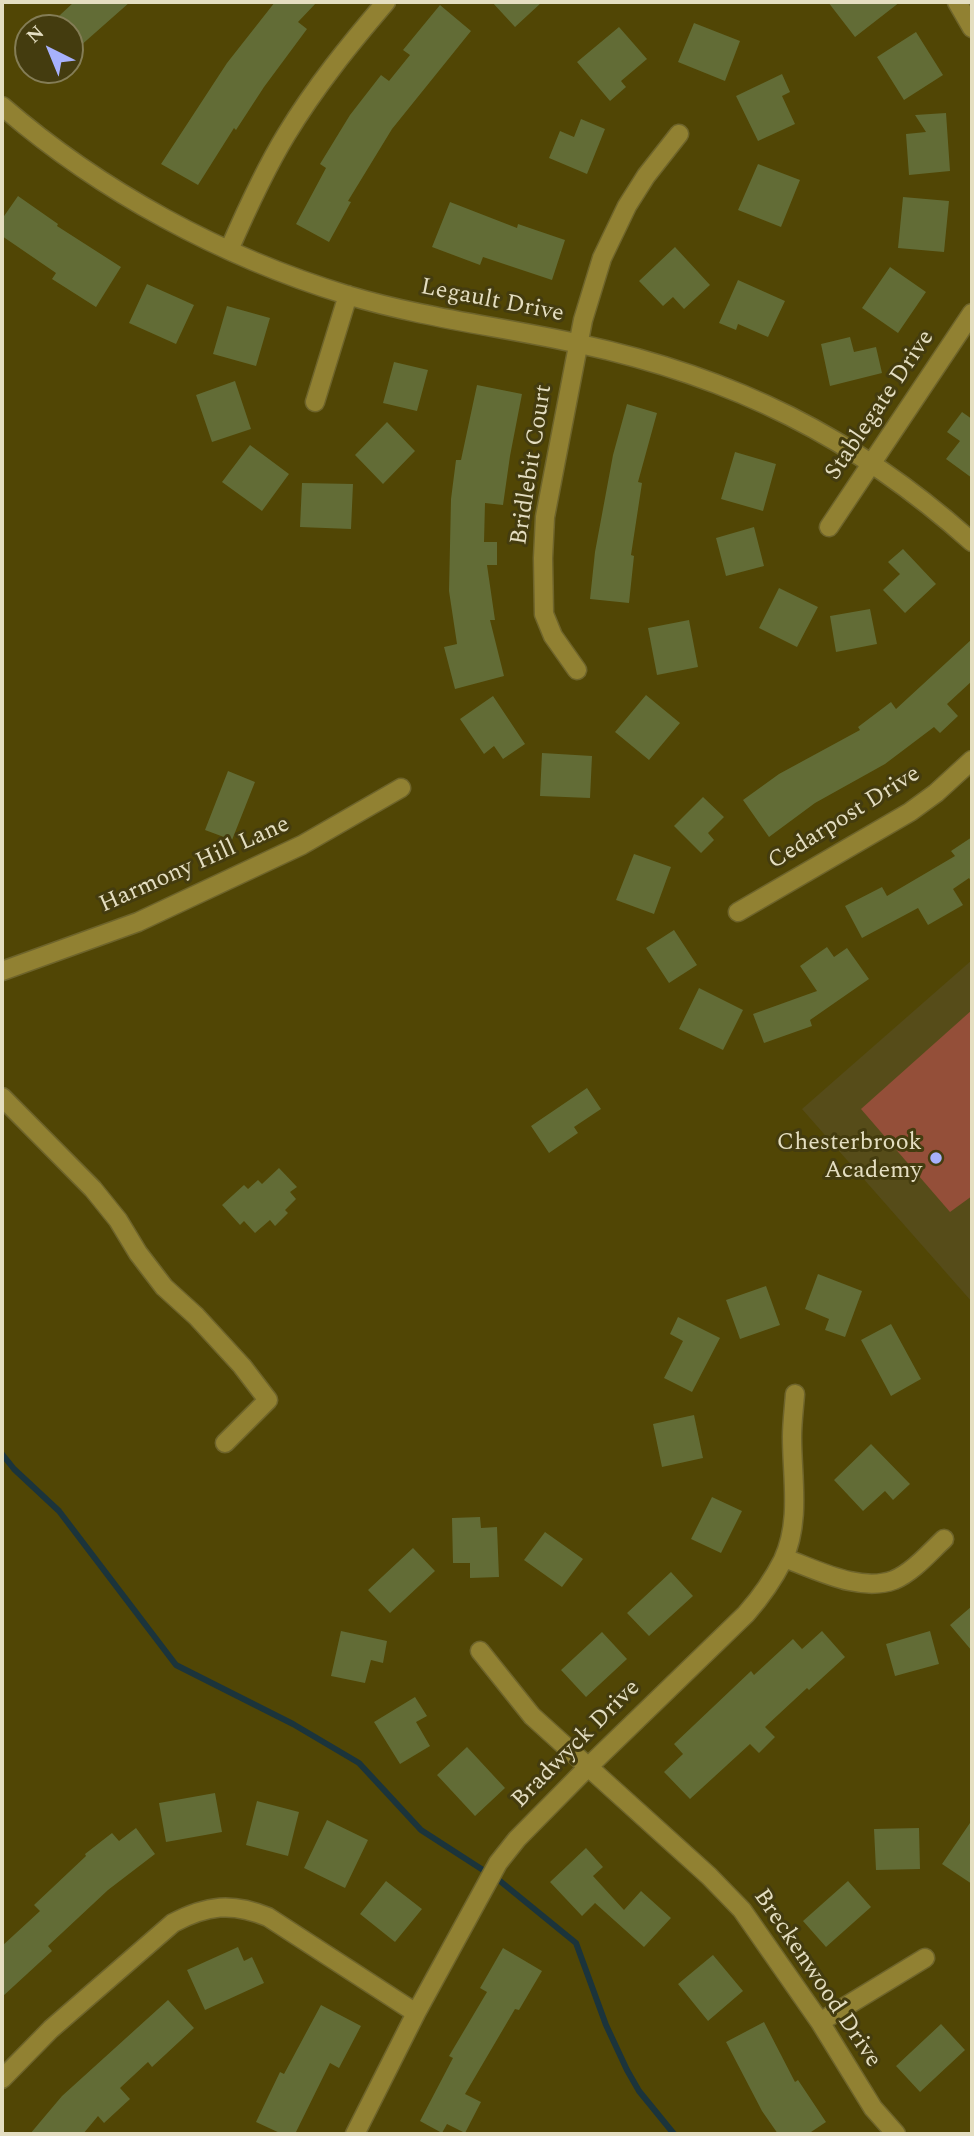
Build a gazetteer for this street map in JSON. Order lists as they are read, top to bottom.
{
  "streets": {
    "street": [
      "Legault Drive",
      "Stablegate Drive",
      "Bridlebit Court",
      "Cedarpost Drive",
      "Harmony Hill Lane",
      "Bradwyck Drive",
      "Breckenwood Drive"
    ]
  },
  "crossings": [
    ["Legault Drive", "Stablegate Drive"],
    ["Legault Drive", "Bridlebit Court"],
    ["Bradwyck Drive", "Breckenwood Drive"]
  ],
  "places": ["Chesterbrook Academy"],
  "north": "top left"
}
